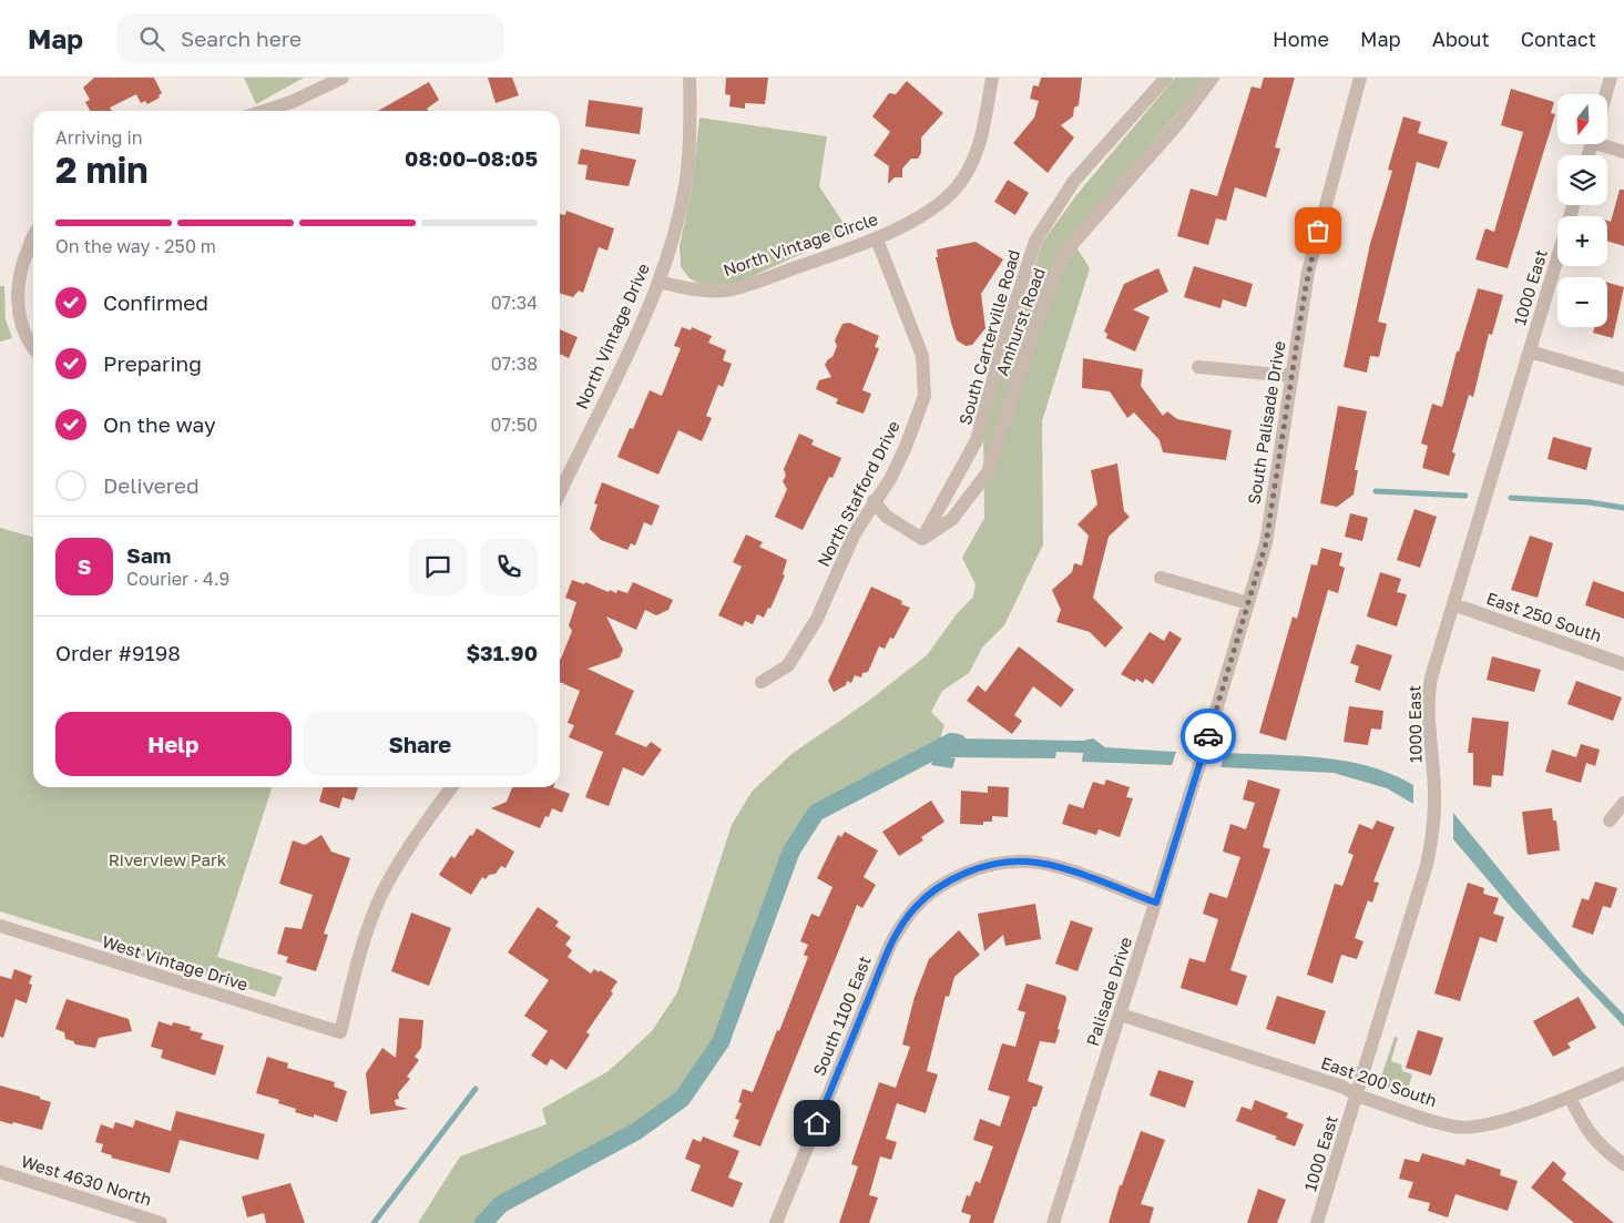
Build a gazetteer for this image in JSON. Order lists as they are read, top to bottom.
{
  "streets": {
    "street": [
      "North Vintage Circle",
      "1000 East",
      "Amhurst Road",
      "North Vintage Drive",
      "South Carterville Road",
      "South Palisade Drive",
      "North Stafford Drive",
      "East 250 South",
      "West Vintage Drive",
      "Palisade Drive",
      "South 1100 East",
      "East 200 South",
      "West 4630 North"
    ]
  },
  "crossings": [
    ["North Vintage Circle", "North Vintage Drive"],
    ["North Vintage Circle", "North Stafford Drive"],
    ["1000 East", "East 250 South"],
    ["1000 East", "East 200 South"],
    ["Amhurst Road", "South Carterville Road"],
    ["South Palisade Drive", "Palisade Drive"],
    ["Palisade Drive", "South 1100 East"],
    ["Palisade Drive", "East 200 South"]
  ],
  "parks": ["Riverview Park"],
  "north": "bottom",
  "page": {
    "header": "Map",
    "search": "Search here",
    "nav": [
      "Home",
      "Map",
      "About",
      "Contact"
    ],
    "map_buttons": ["+", "−"],
    "heading": ["2 min", "Arriving in", "08:00–08:05"],
    "panel": [
      "Sam",
      "Courier · 4.9",
      "Order #9198",
      "$31.90"
    ],
    "bar": "On the way · 250 m",
    "list": [
      ["Confirmed", "07:34"],
      ["Preparing", "07:38"],
      ["On the way", "07:50"],
      "Delivered"
    ],
    "round": "S",
    "buttons": ["Help", "Share"]
  }
}
